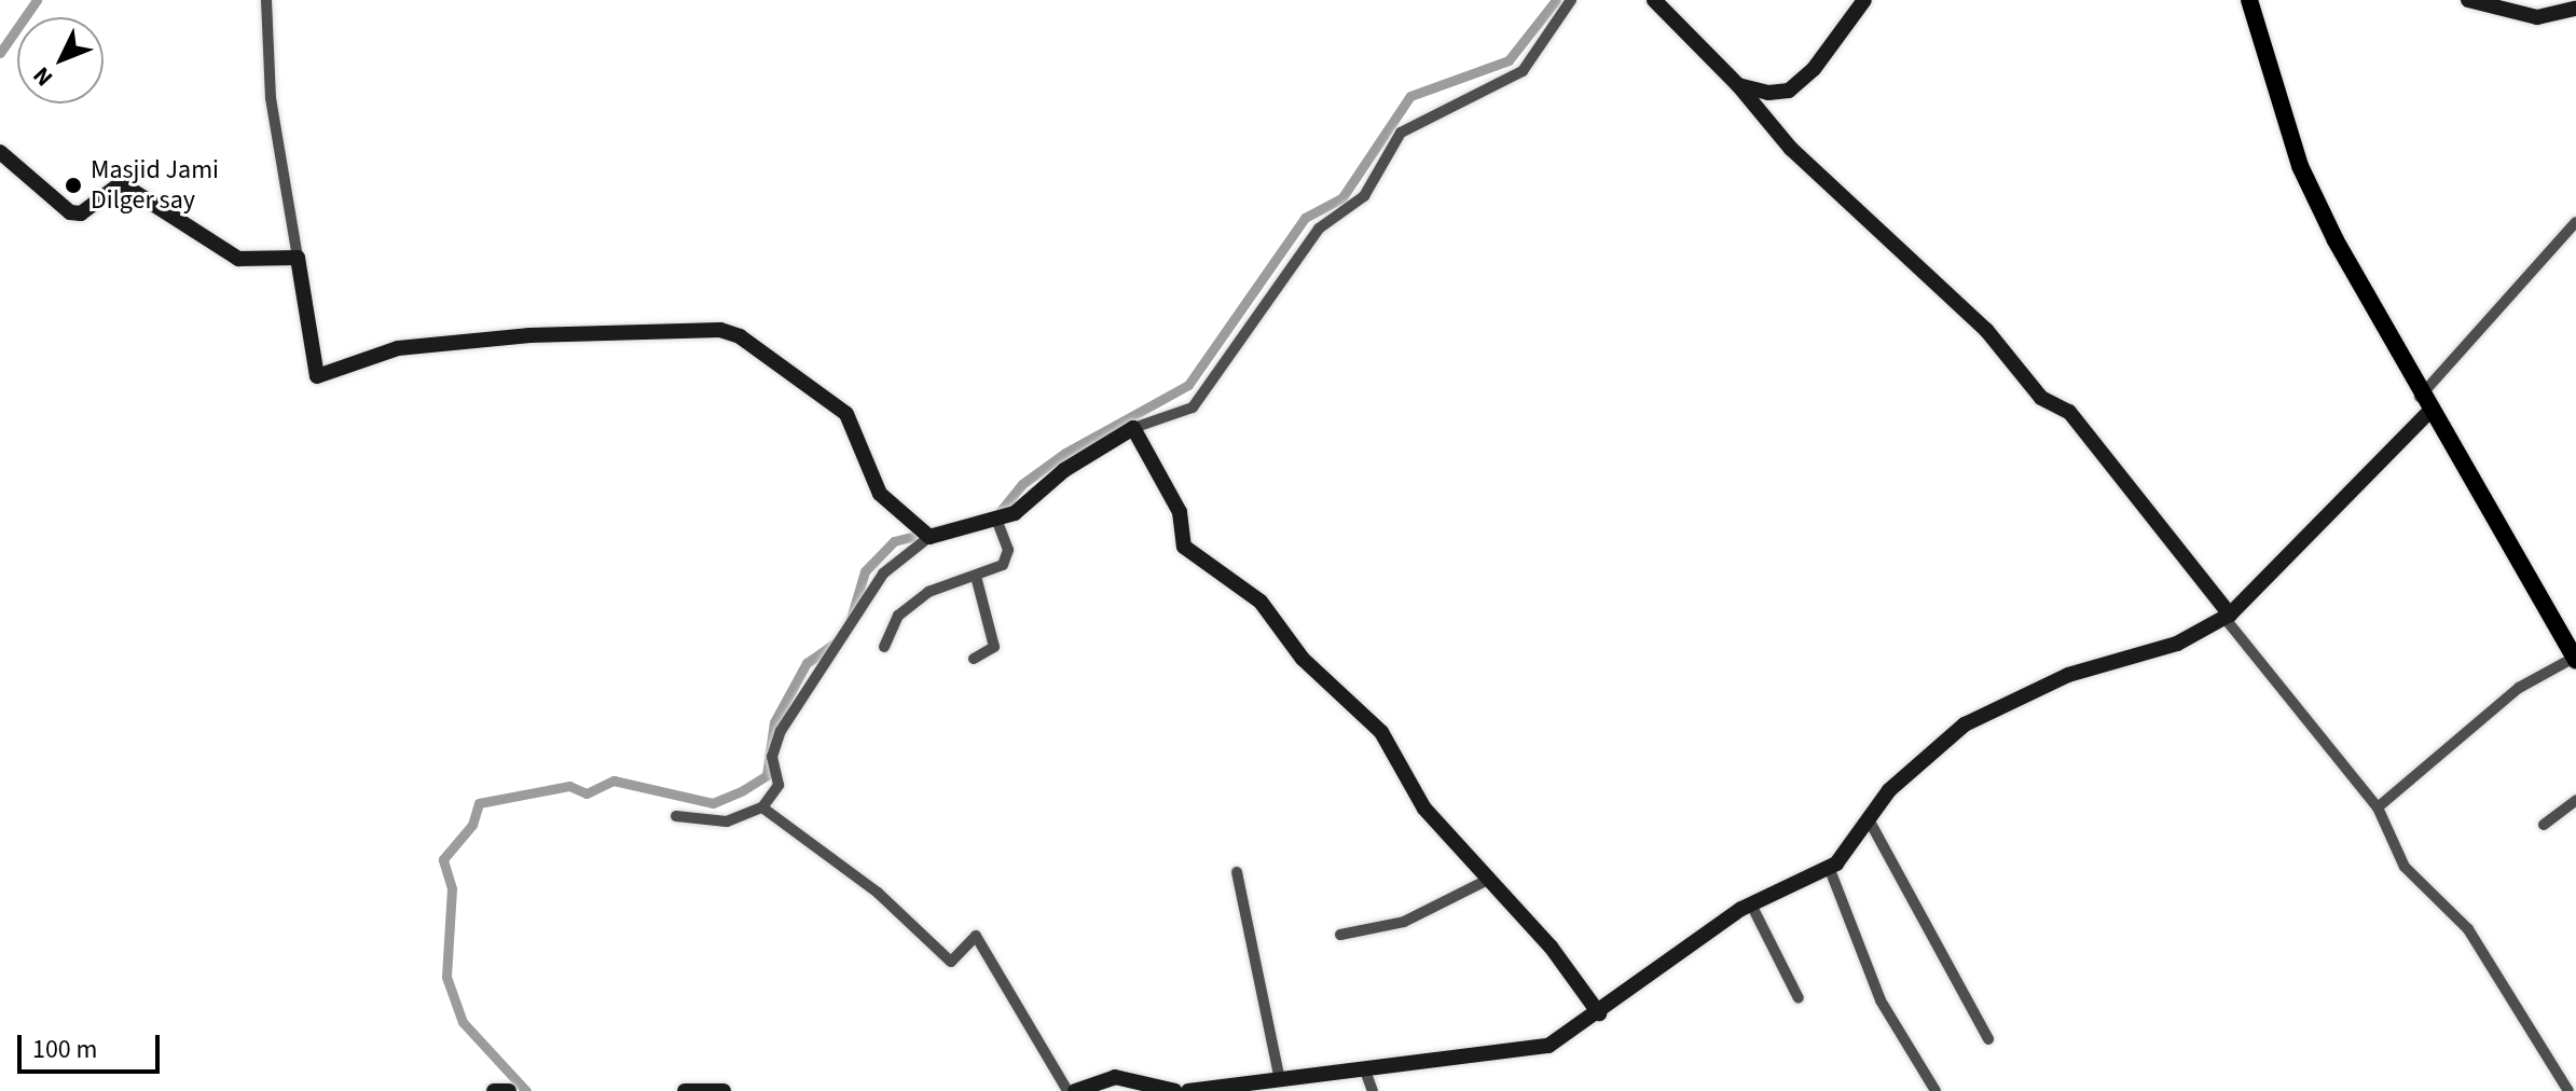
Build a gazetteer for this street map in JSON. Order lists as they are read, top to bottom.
{
  "places": ["Masjid Jami Dilger say"],
  "scale_bar": "100 m",
  "north": "bottom left"
}
